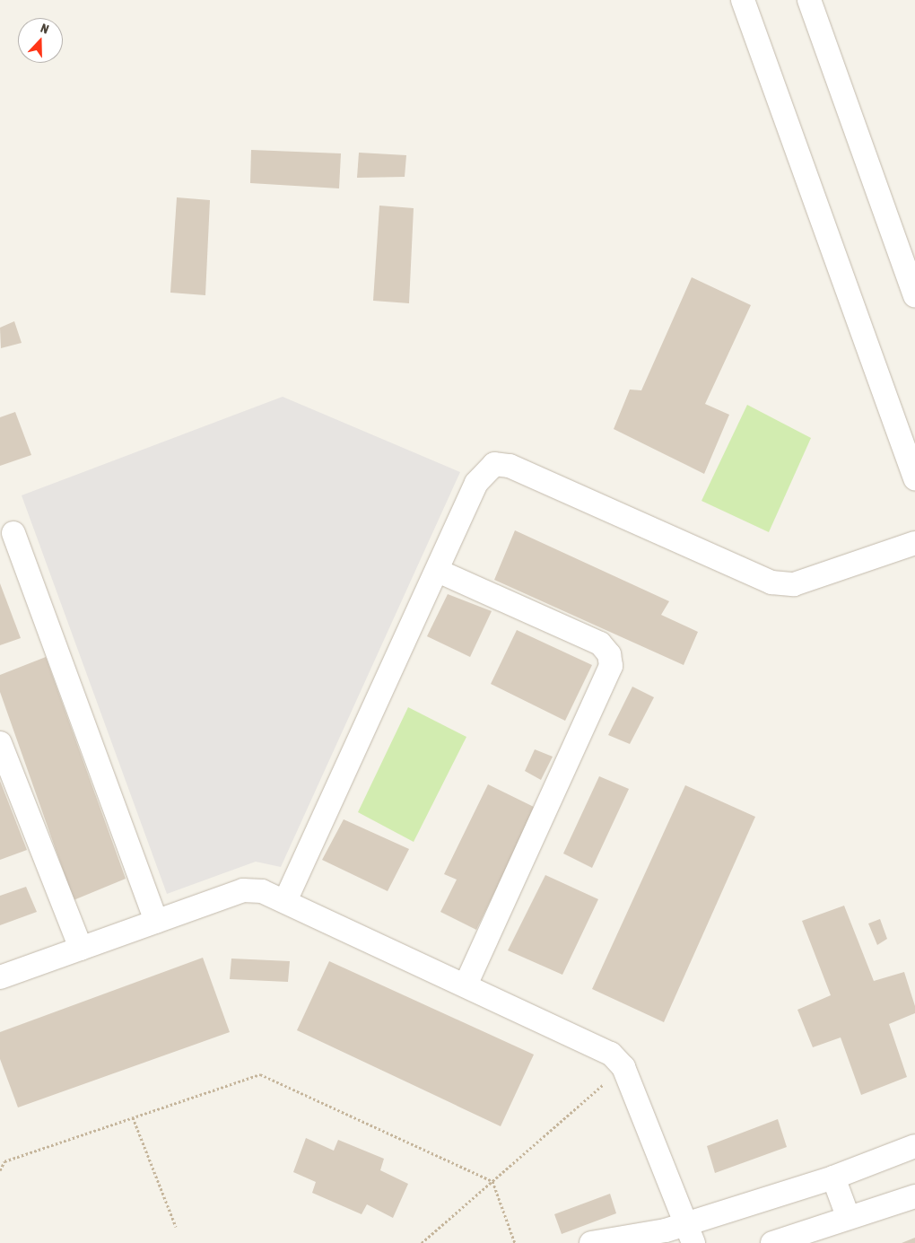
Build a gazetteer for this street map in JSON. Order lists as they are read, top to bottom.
{
  "north": "top"
}
